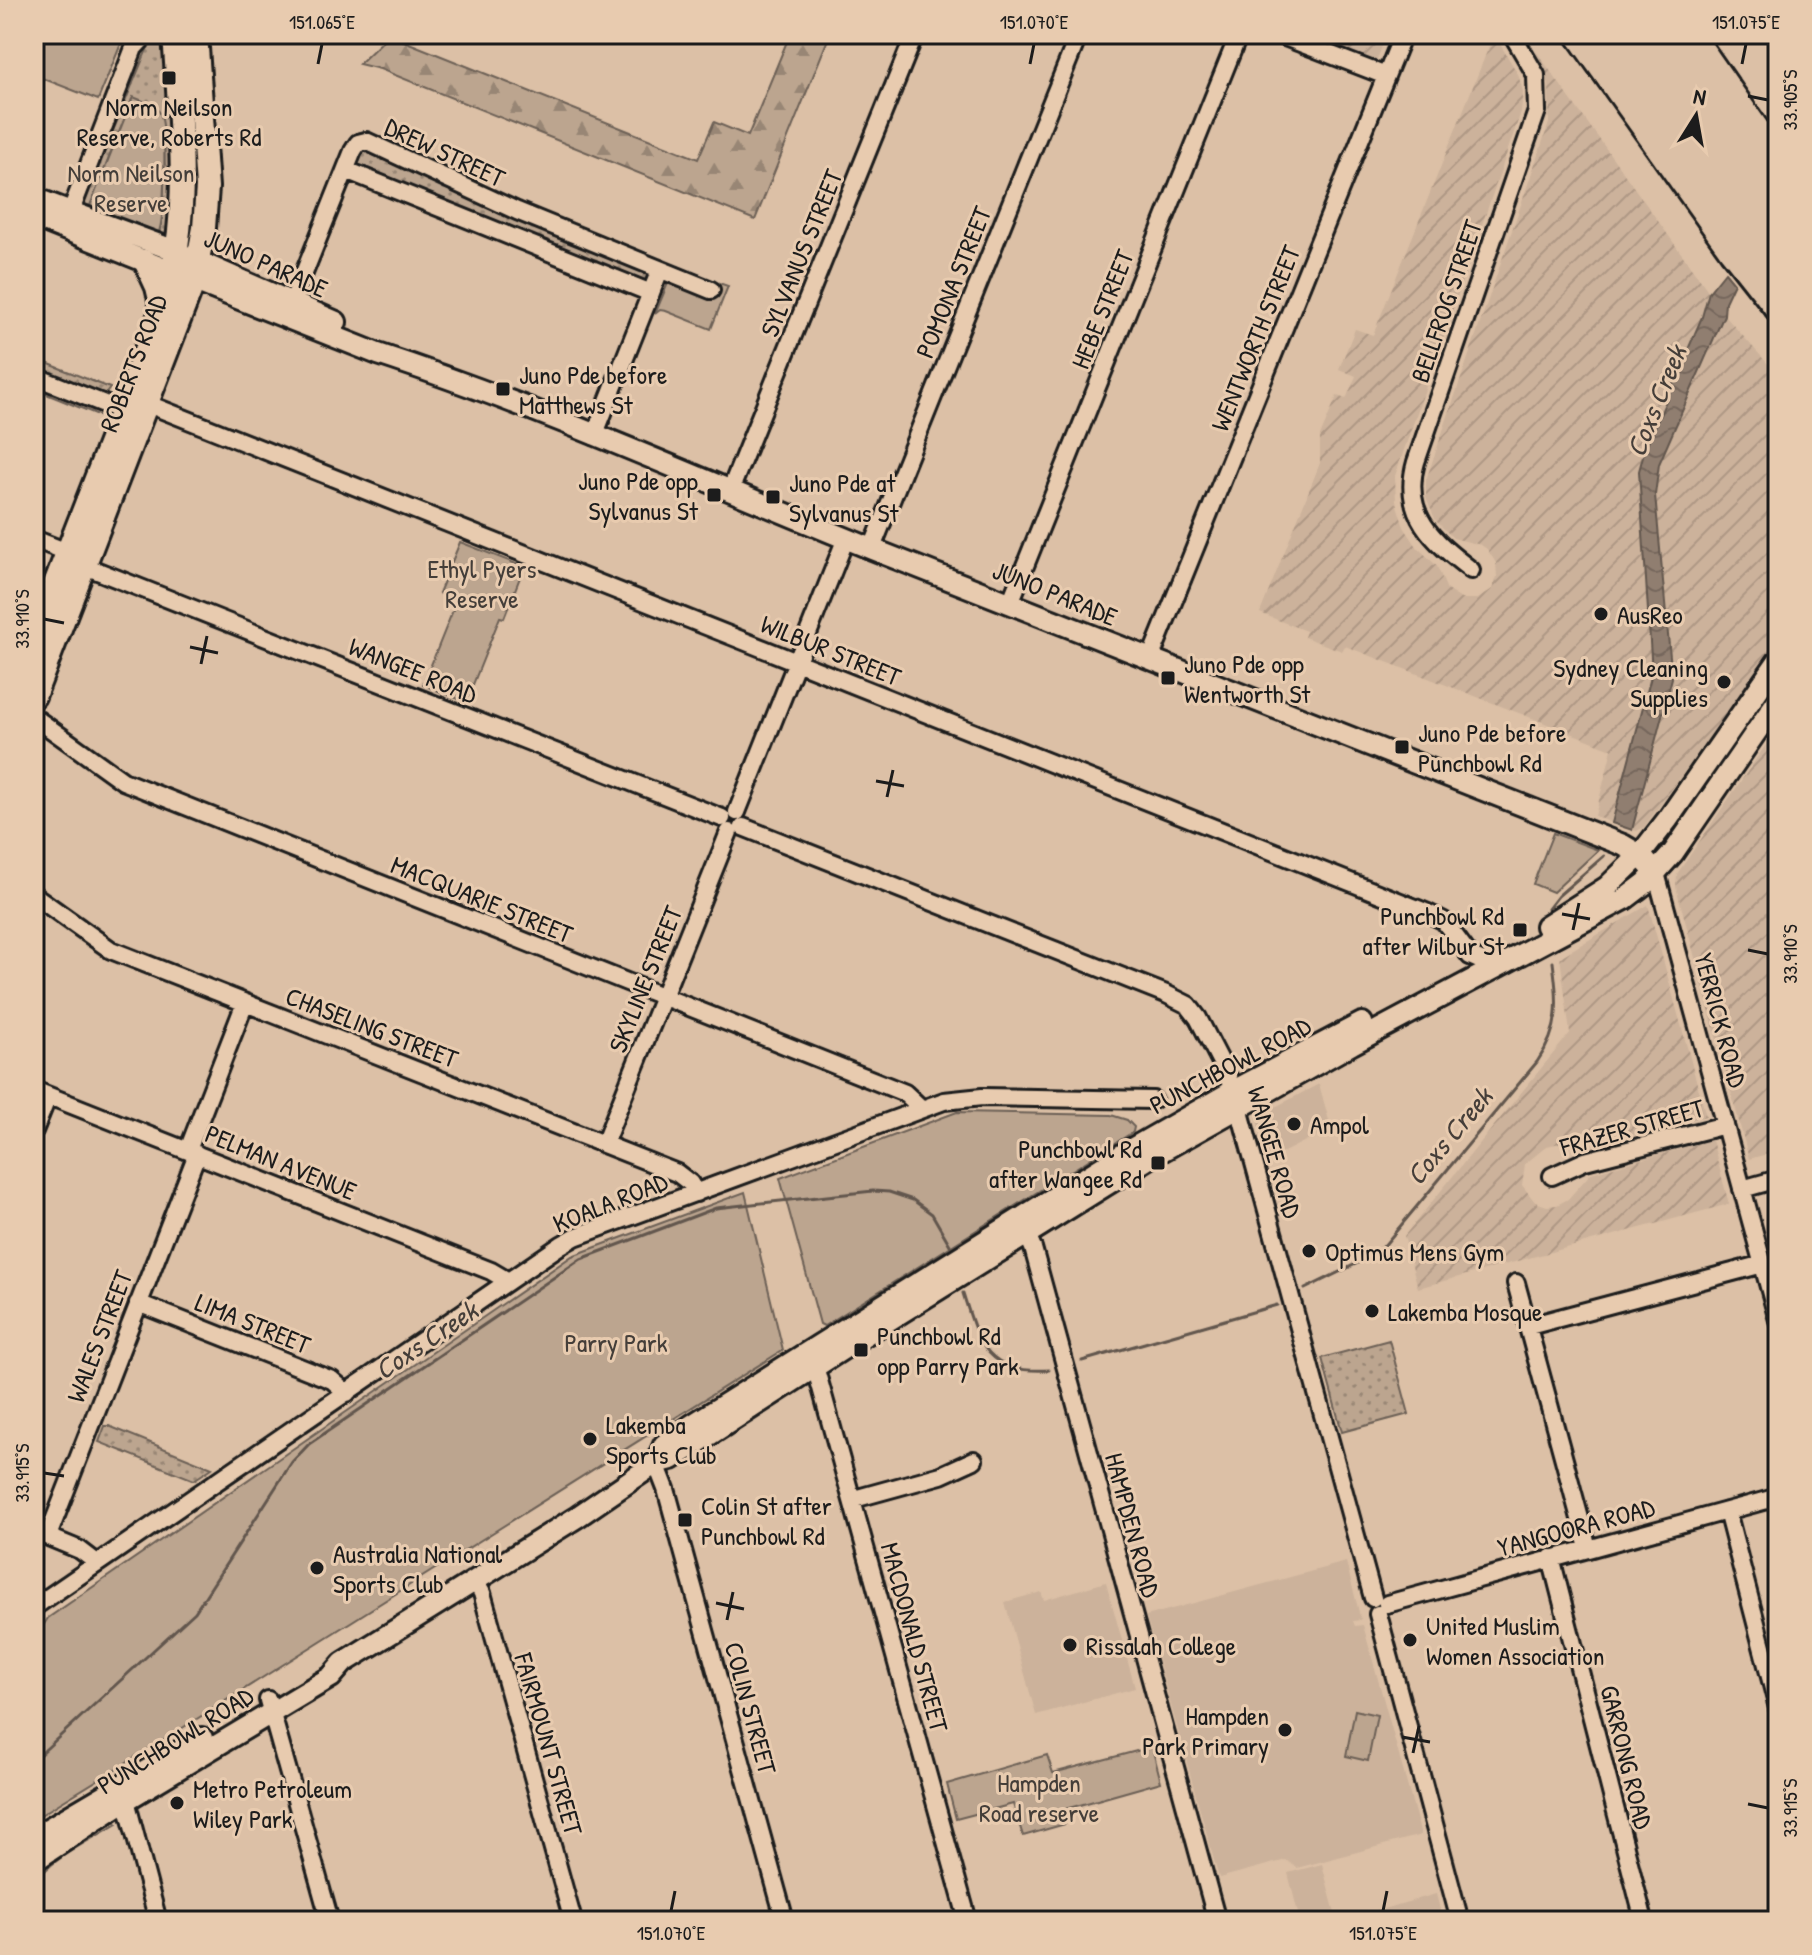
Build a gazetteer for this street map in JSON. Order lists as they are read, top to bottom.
{
  "streets": {
    "highway": ["ROBERTS ROAD"],
    "main road": ["JUNO PARADE", "PUNCHBOWL ROAD"],
    "street": [
      "DREW STREET",
      "SYLVANUS STREET",
      "POMONA STREET",
      "BELLFROG STREET",
      "HEBE STREET",
      "WENTWORTH STREET",
      "WILBUR STREET",
      "WANGEE ROAD",
      "MACQUARIE STREET",
      "SKYLINE STREET",
      "YERRICK ROAD",
      "CHASELING STREET",
      "FRAZER STREET",
      "PELMAN AVENUE",
      "KOALA ROAD",
      "LIMA STREET",
      "WALES STREET",
      "HAMPDEN ROAD",
      "YANGOORA ROAD",
      "MACDONALD STREET",
      "COLIN STREET",
      "FAIRMOUNT STREET",
      "GARRONG ROAD"
    ]
  },
  "crossings": [
    ["SYLVANUS STREET", "JUNO PARADE"],
    ["JUNO PARADE", "POMONA STREET"],
    ["JUNO PARADE", "HEBE STREET"],
    ["JUNO PARADE", "WENTWORTH STREET"],
    ["JUNO PARADE", "ROBERTS ROAD"],
    ["JUNO PARADE", "SKYLINE STREET"],
    ["JUNO PARADE", "YERRICK ROAD"],
    ["JUNO PARADE", "PUNCHBOWL ROAD"],
    ["ROBERTS ROAD", "WILBUR STREET"],
    ["ROBERTS ROAD", "WANGEE ROAD"],
    ["WILBUR STREET", "SKYLINE STREET"],
    ["WILBUR STREET", "PUNCHBOWL ROAD"],
    ["WANGEE ROAD", "SKYLINE STREET"],
    ["WANGEE ROAD", "PUNCHBOWL ROAD"],
    ["WANGEE ROAD", "YANGOORA ROAD"],
    ["MACQUARIE STREET", "SKYLINE STREET"],
    ["MACQUARIE STREET", "KOALA ROAD"],
    ["SKYLINE STREET", "CHASELING STREET"],
    ["YERRICK ROAD", "PUNCHBOWL ROAD"],
    ["YERRICK ROAD", "FRAZER STREET"],
    ["CHASELING STREET", "KOALA ROAD"],
    ["CHASELING STREET", "WALES STREET"],
    ["PUNCHBOWL ROAD", "HAMPDEN ROAD"],
    ["PUNCHBOWL ROAD", "MACDONALD STREET"],
    ["PUNCHBOWL ROAD", "COLIN STREET"],
    ["PUNCHBOWL ROAD", "FAIRMOUNT STREET"],
    ["PELMAN AVENUE", "KOALA ROAD"],
    ["PELMAN AVENUE", "WALES STREET"],
    ["KOALA ROAD", "LIMA STREET"],
    ["LIMA STREET", "WALES STREET"],
    ["YANGOORA ROAD", "GARRONG ROAD"]
  ],
  "water": ["Coxs Creek"],
  "parks": [
    "Norm Neilson Reserve",
    "Ethyl Pyers Reserve",
    "Parry Park",
    "Hampden Road reserve"
  ],
  "places": {
    "transit": [
      "Norm Neilson Reserve, Roberts Rd",
      "Juno Pde before Matthews St",
      "Juno Pde opp Sylvanus St",
      "Juno Pde at Sylvanus St",
      "Juno Pde opp Wentworth St",
      "Juno Pde before Punchbowl Rd",
      "Punchbowl Rd after Wilbur St",
      "Punchbowl Rd after Wangee Rd",
      "Punchbowl Rd opp Parry Park",
      "Colin St after Punchbowl Rd"
    ],
    "other": [
      "AusReo",
      "Sydney Cleaning Supplies",
      "Ampol",
      "Optimus Mens Gym",
      "Lakemba Mosque",
      "Lakemba Sports Club",
      "Australia National Sports Club",
      "United Muslim Women Association",
      "Rissalah College",
      "Hampden Park Primary",
      "Metro Petroleum Wiley Park"
    ]
  },
  "north": "top",
  "coordinates": [
    "151.065°E",
    "151.070°E",
    "151.075°E",
    "33.905°S",
    "33.910°S",
    "33.915°S"
  ]
}
